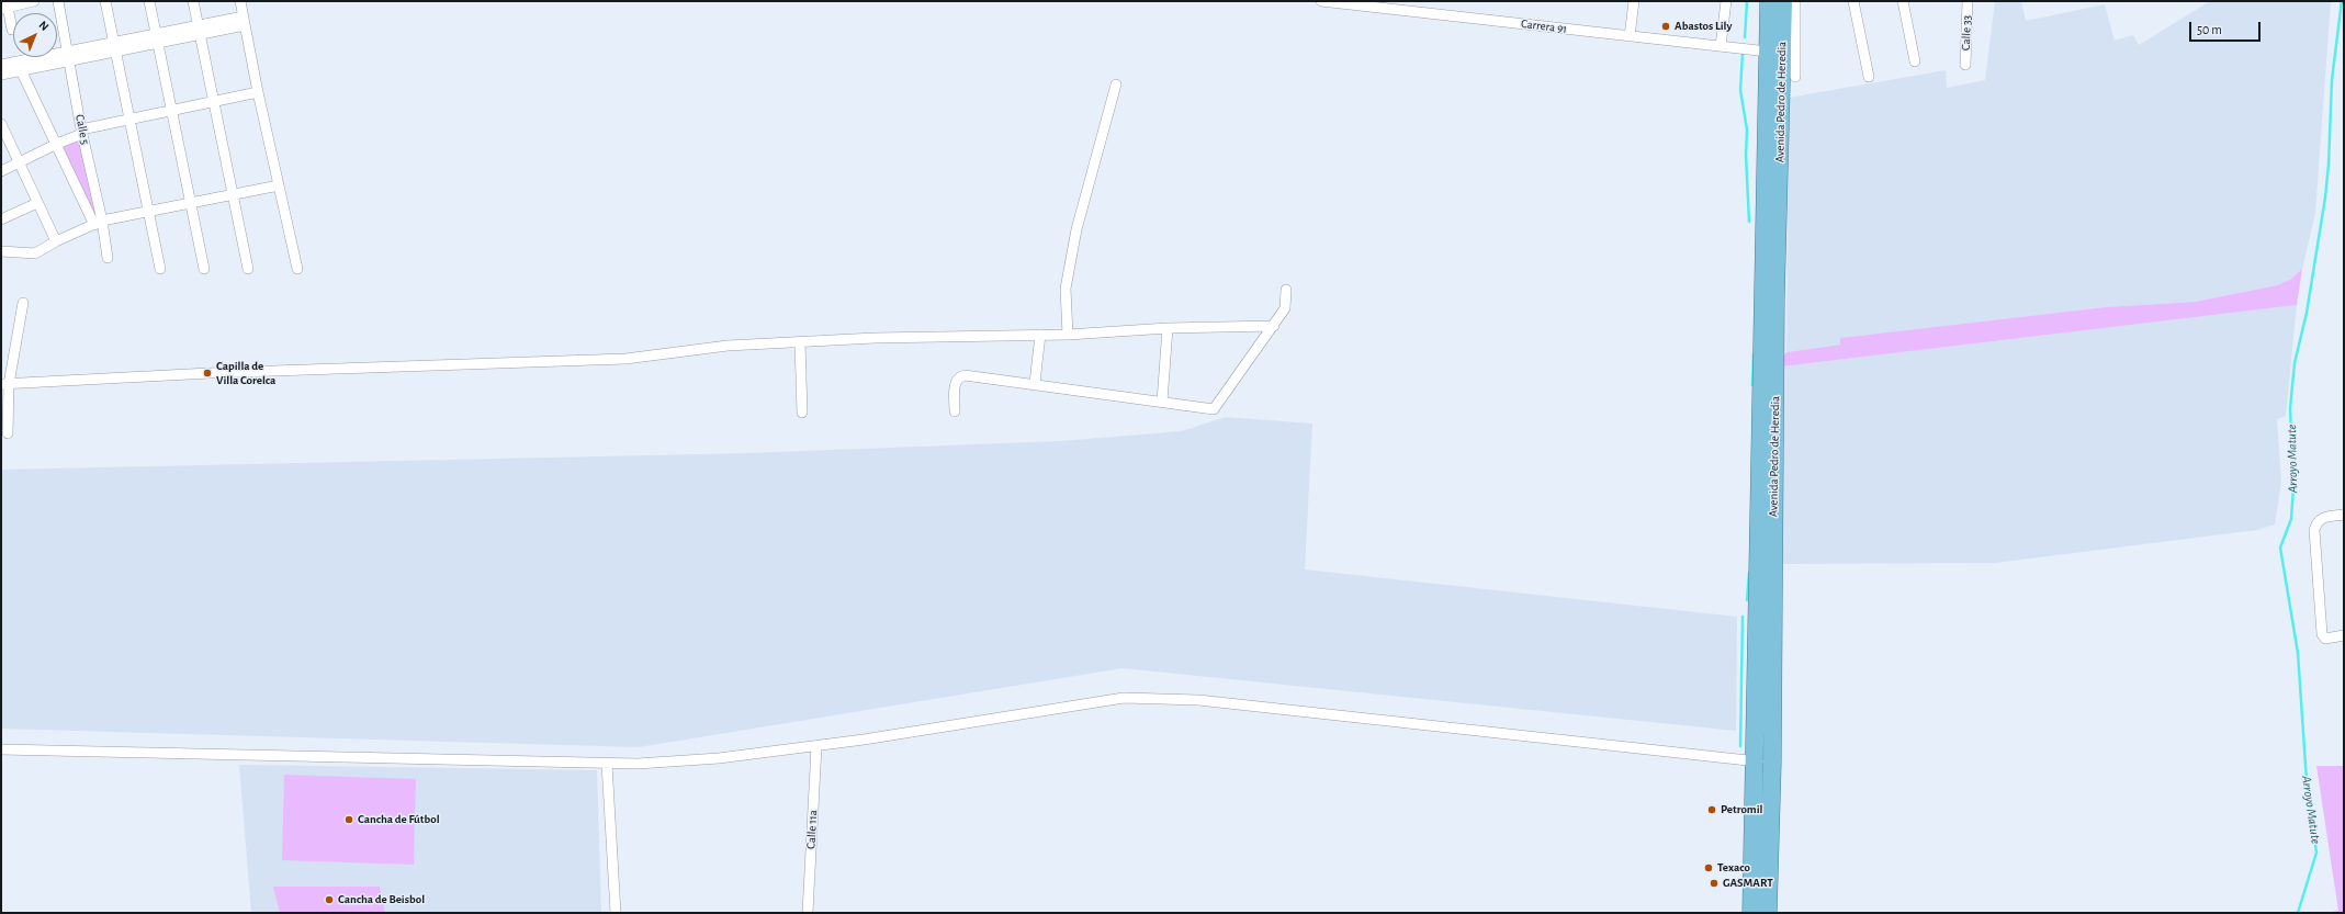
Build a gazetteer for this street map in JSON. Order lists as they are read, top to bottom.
{
  "streets": {
    "highway": ["Avenida Pedro de Heredia"],
    "street": [
      "Carrera 91",
      "Calle 33",
      "Calle 5",
      "Calle 11a"
    ]
  },
  "crossings": [
    ["Carrera 91", "Avenida Pedro de Heredia"]
  ],
  "water": ["Arroyo Matute"],
  "places": [
    "Abastos Lily",
    "Capilla de Villa Corelca",
    "Petromil",
    "Cancha de Fútbol",
    "Texaco",
    "GASMART",
    "Cancha de Beisbol"
  ],
  "scale_bar": "50 m",
  "north": "top right"
}
